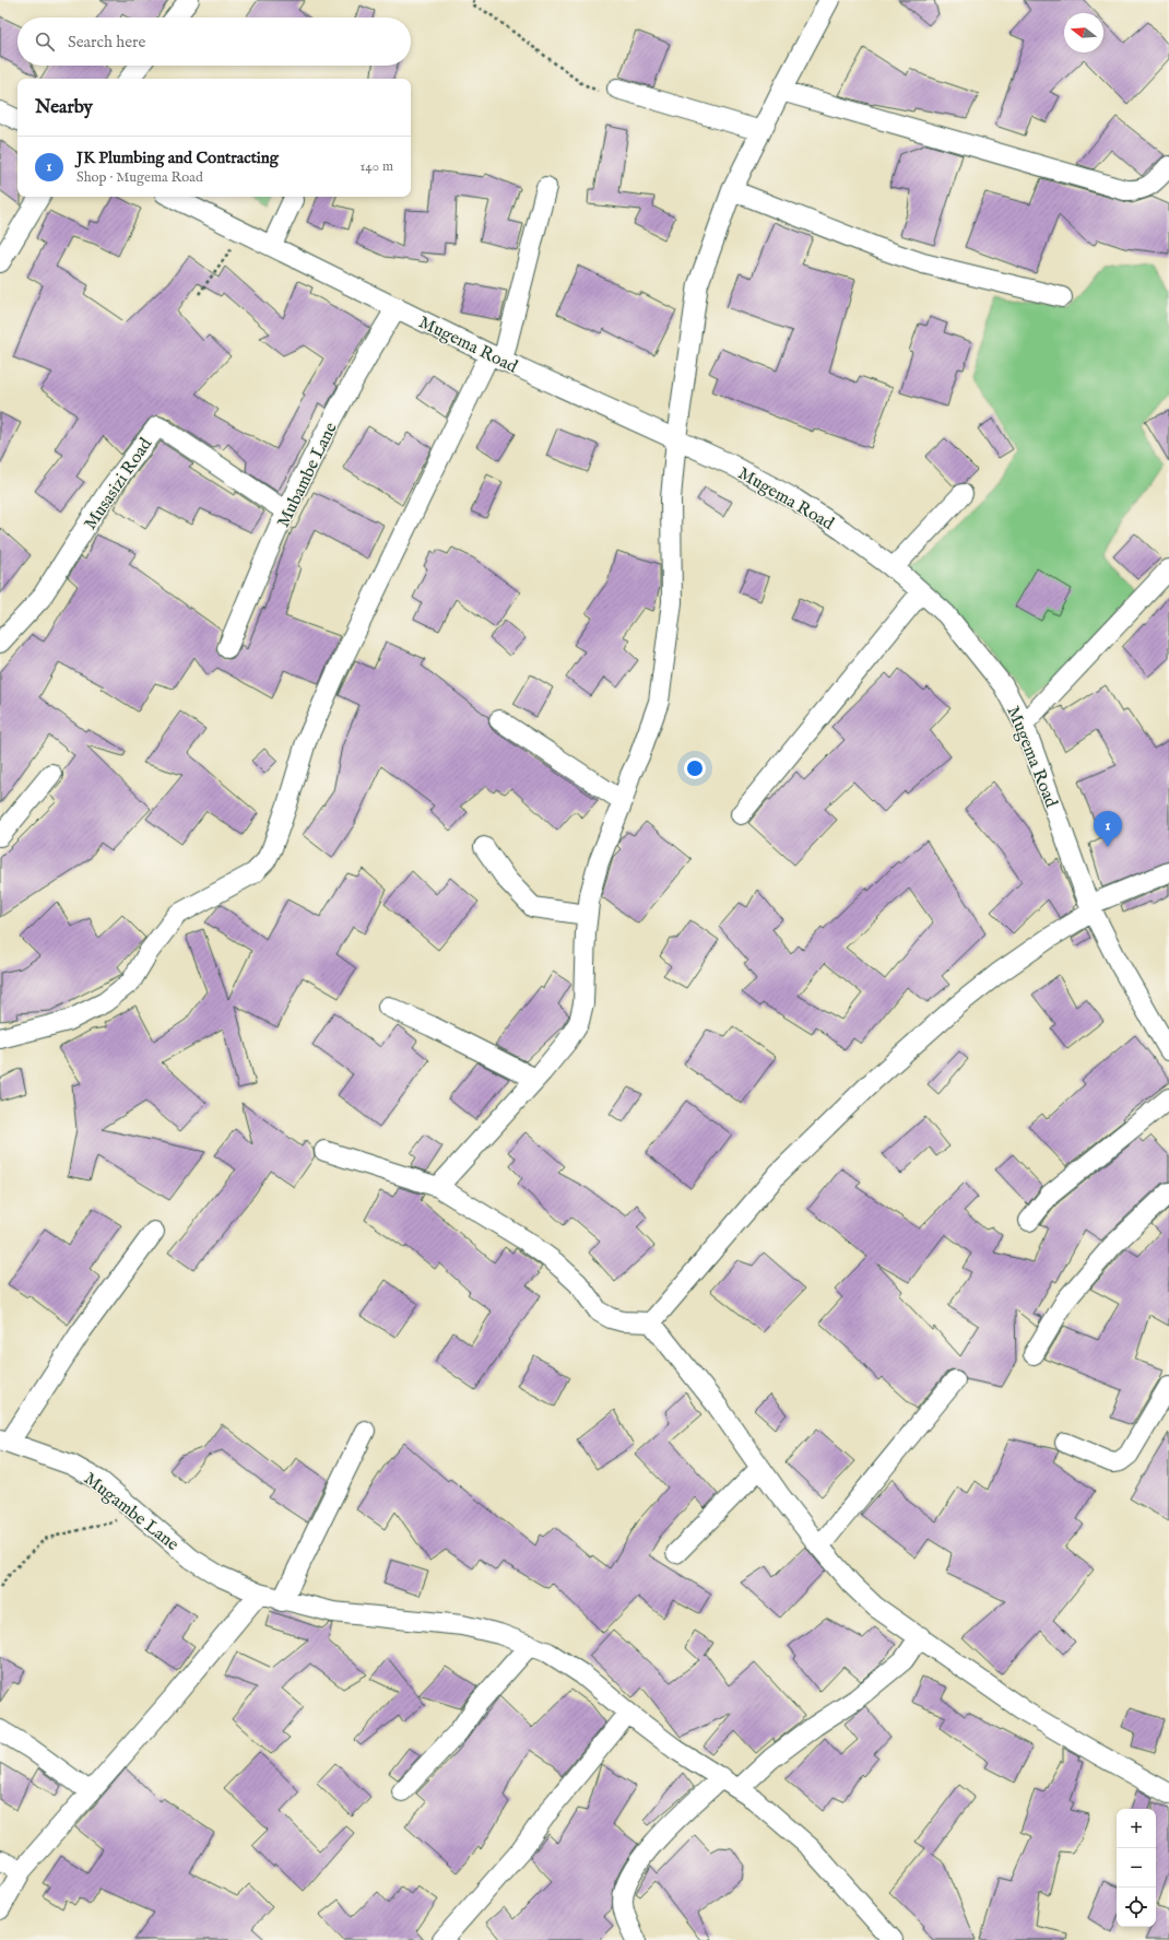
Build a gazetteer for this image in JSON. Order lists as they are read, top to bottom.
{
  "streets": {
    "street": [
      "Mugema Road",
      "Mubambe Lane",
      "Musasizi Road",
      "Mugambe Lane"
    ]
  },
  "crossings": [
    ["Mugema Road", "Mubambe Lane"],
    ["Mubambe Lane", "Musasizi Road"]
  ],
  "north": "left",
  "page": {
    "search": "Search here",
    "heading": "Nearby",
    "list": [
      {
        "mark": "1",
        "name": "JK Plumbing and Contracting",
        "note": "Shop · Mugema Road",
        "value": "140 m"
      }
    ],
    "pins": "1",
    "map_buttons": ["+", "−"]
  }
}
